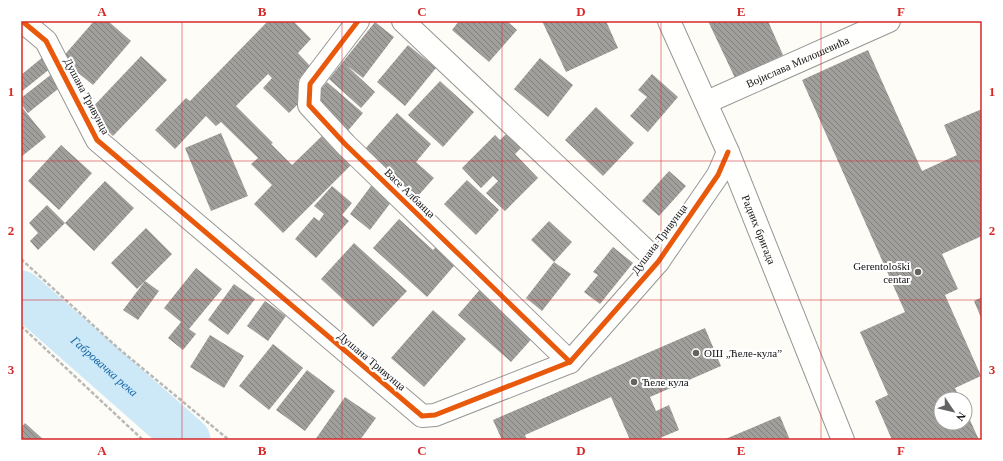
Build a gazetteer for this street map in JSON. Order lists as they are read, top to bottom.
{
  "streets": {
    "street": [
      "Војислава Милошевића",
      "Душана Тривунца",
      "Васе Албанца",
      "Радних бригада"
    ]
  },
  "crossings": [
    ["Војислава Милошевића", "Радних бригада"],
    ["Душана Тривунца", "Васе Албанца"],
    ["Душана Тривунца", "Радних бригада"]
  ],
  "water": ["Габровачка река"],
  "places": ["Gerentološki centar", "ОШ „Ћеле-кула”", "Ћеле кула"],
  "north": "bottom right",
  "grid": {
    "columns": [
      "A",
      "B",
      "C",
      "D",
      "E",
      "F"
    ],
    "rows": ["1", "2", "3"]
  }
}
